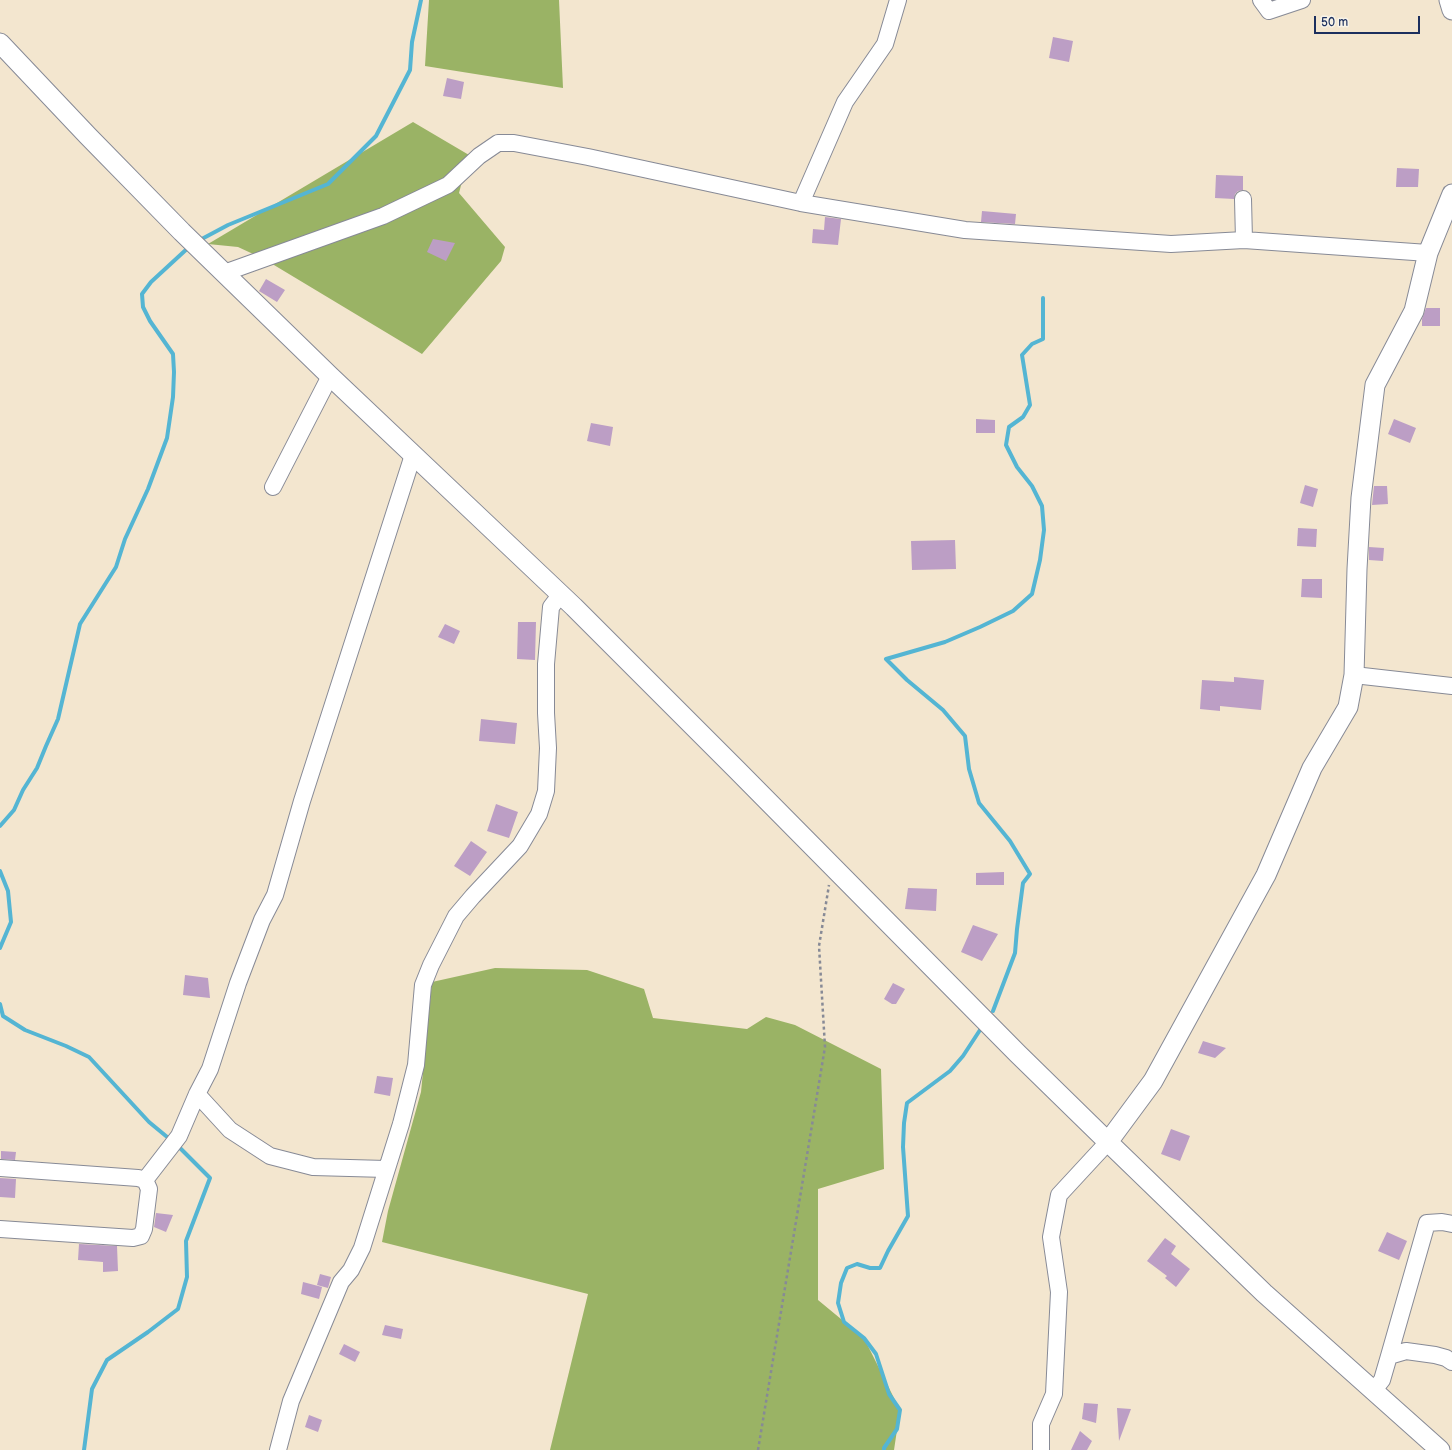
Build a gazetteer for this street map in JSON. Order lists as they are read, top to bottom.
{
  "scale_bar": "50 m"
}
